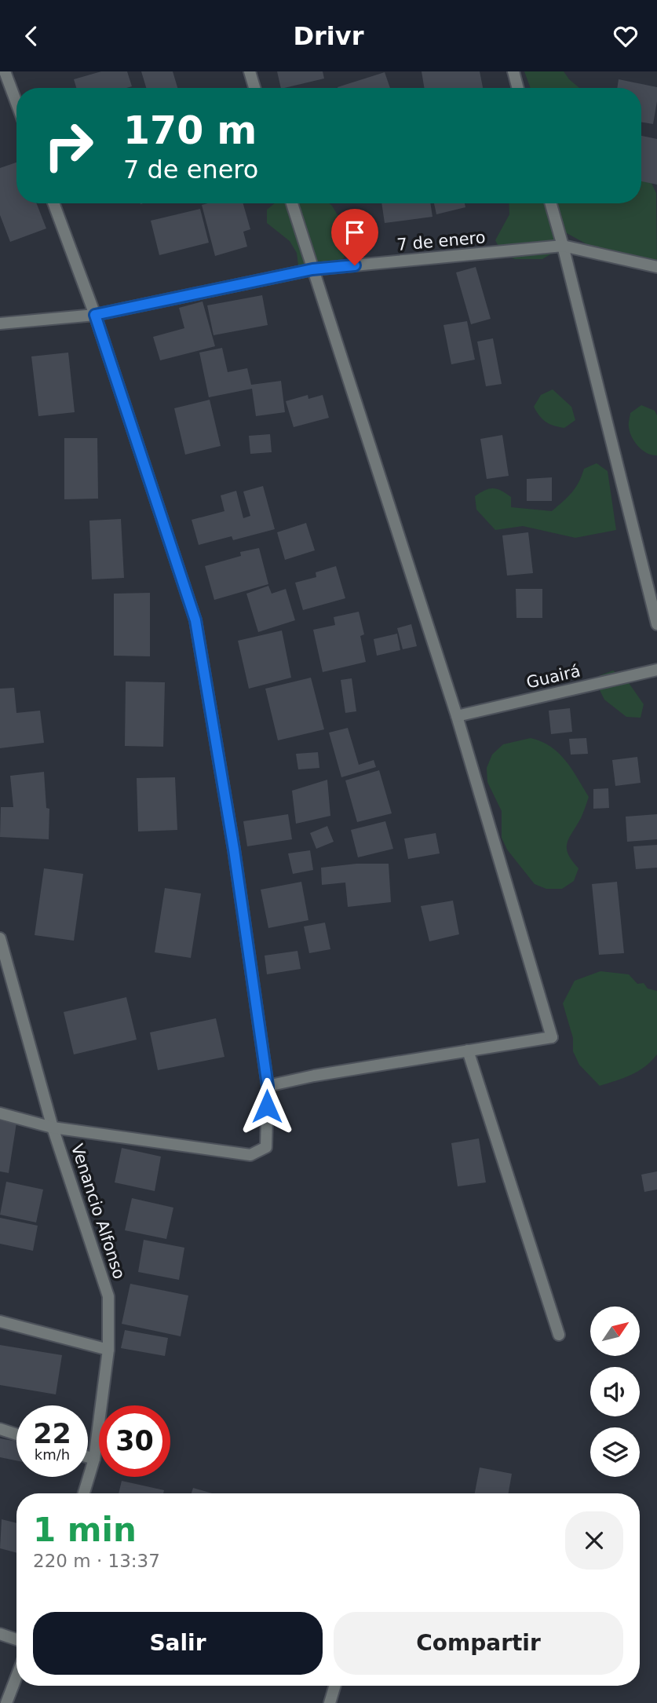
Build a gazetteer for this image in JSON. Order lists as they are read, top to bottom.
{
  "streets": {
    "street": ["7 de enero", "Guairá", "Venancio Alfonso"]
  },
  "north": "top right",
  "page": {
    "header": "Drivr",
    "turn": ["170 m", "7 de enero"],
    "speed": "22 km/h",
    "limit": "30",
    "heading": ["1 min", "220 m · 13:37"],
    "buttons": ["Salir", "Compartir"]
  }
}
